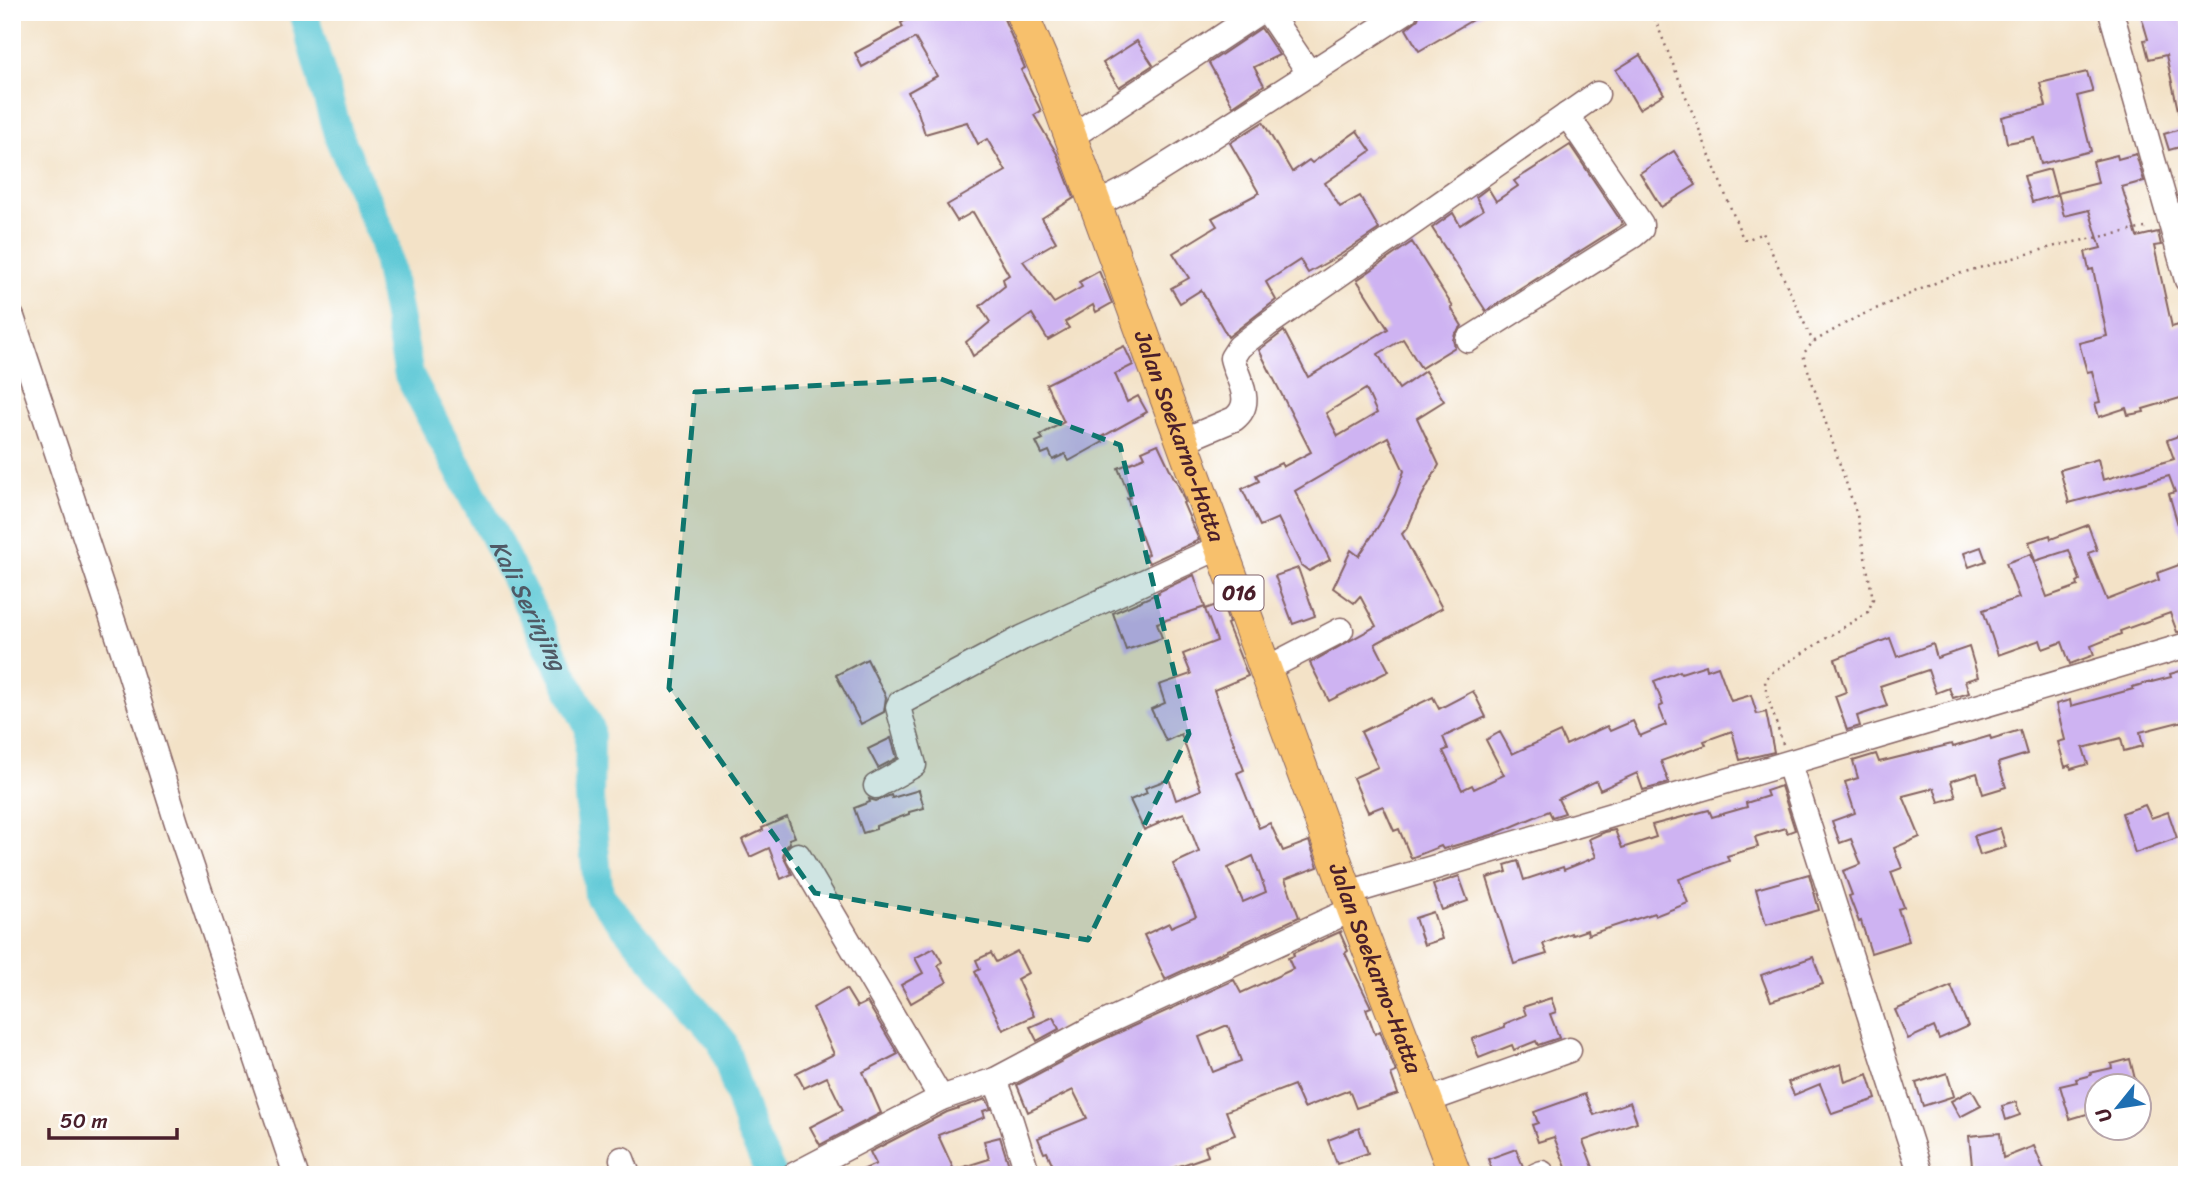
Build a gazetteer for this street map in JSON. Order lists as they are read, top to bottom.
{
  "streets": {
    "main road": ["Jalan Soekarno-Hatta", "016"]
  },
  "water": ["Kali Serinjing"],
  "scale_bar": "50 m",
  "north": "bottom left"
}
